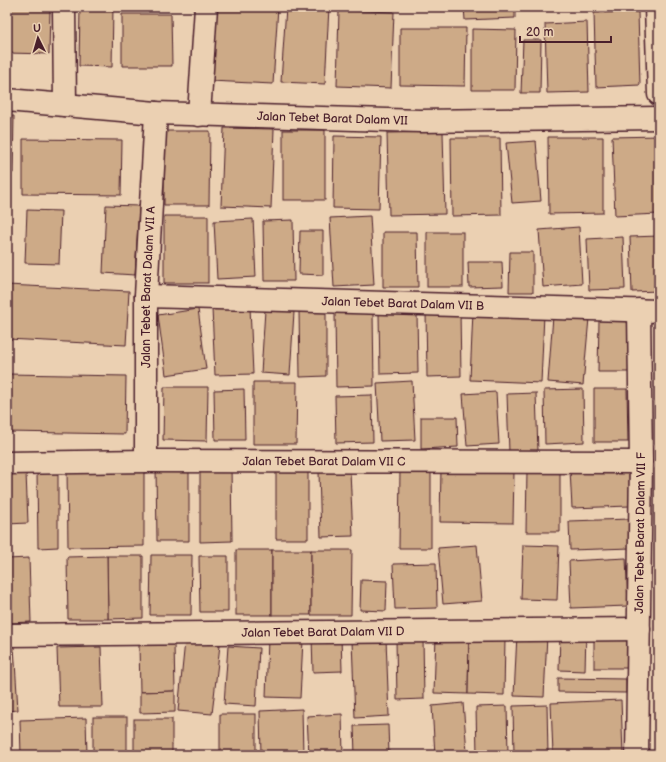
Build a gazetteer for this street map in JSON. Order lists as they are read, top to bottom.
{
  "streets": {
    "street": [
      "Jalan Tebet Barat Dalam VII",
      "Jalan Tebet Barat Dalam VII A",
      "Jalan Tebet Barat Dalam VII B",
      "Jalan Tebet Barat Dalam VII C",
      "Jalan Tebet Barat Dalam VII F",
      "Jalan Tebet Barat Dalam VII D"
    ]
  },
  "crossings": [
    ["Jalan Tebet Barat Dalam VII", "Jalan Tebet Barat Dalam VII A"],
    ["Jalan Tebet Barat Dalam VII A", "Jalan Tebet Barat Dalam VII B"],
    ["Jalan Tebet Barat Dalam VII A", "Jalan Tebet Barat Dalam VII C"],
    ["Jalan Tebet Barat Dalam VII B", "Jalan Tebet Barat Dalam VII F"],
    ["Jalan Tebet Barat Dalam VII C", "Jalan Tebet Barat Dalam VII F"],
    ["Jalan Tebet Barat Dalam VII F", "Jalan Tebet Barat Dalam VII D"]
  ],
  "scale_bar": "20 m",
  "north": "top"
}
